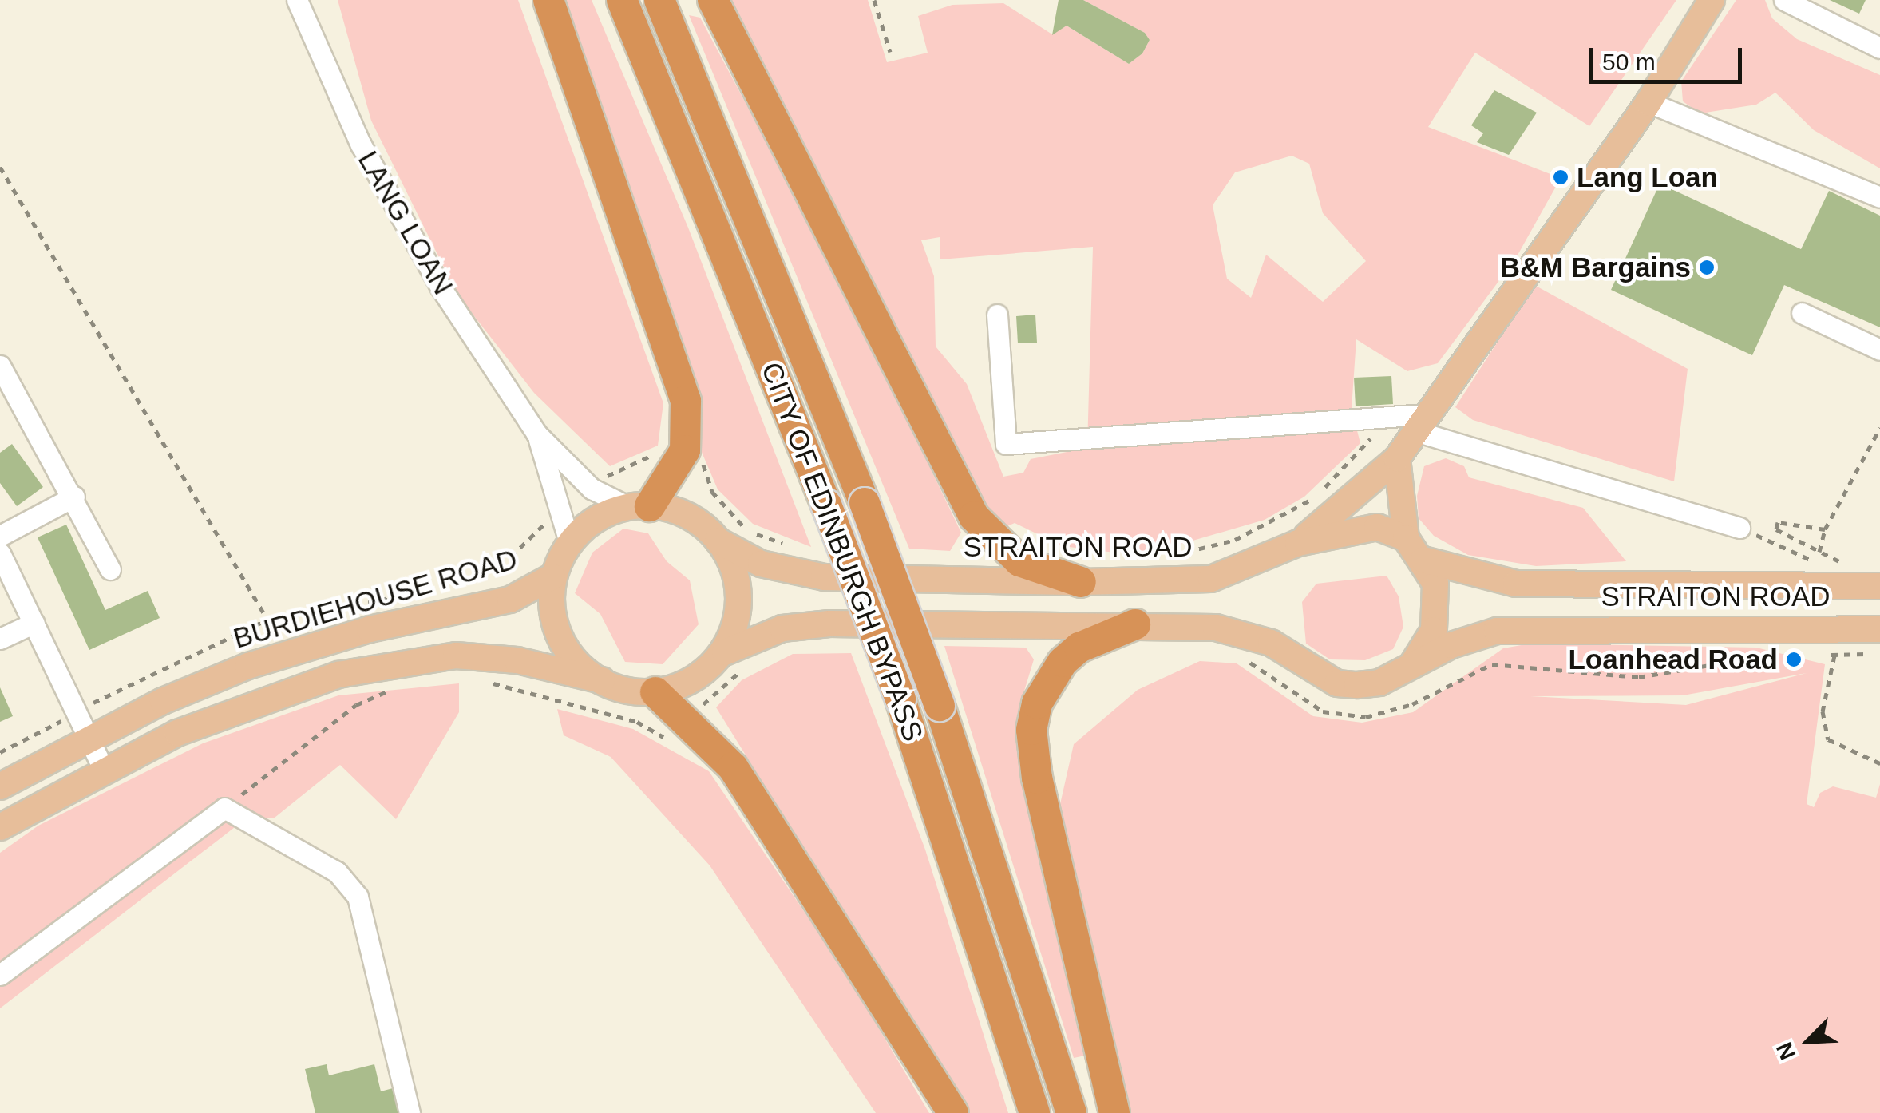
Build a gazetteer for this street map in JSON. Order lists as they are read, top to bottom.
{
  "streets": {
    "highway": ["CITY OF EDINBURGH BYPASS"],
    "main road": ["STRAITON ROAD", "BURDIEHOUSE ROAD"],
    "street": ["LANG LOAN"]
  },
  "crossings": [
    ["LANG LOAN", "STRAITON ROAD"],
    ["LANG LOAN", "BURDIEHOUSE ROAD"],
    ["STRAITON ROAD", "BURDIEHOUSE ROAD"]
  ],
  "places": ["Lang Loan", "B&M Bargains", "Loanhead Road"],
  "scale_bar": "50 m",
  "north": "bottom left"
}
